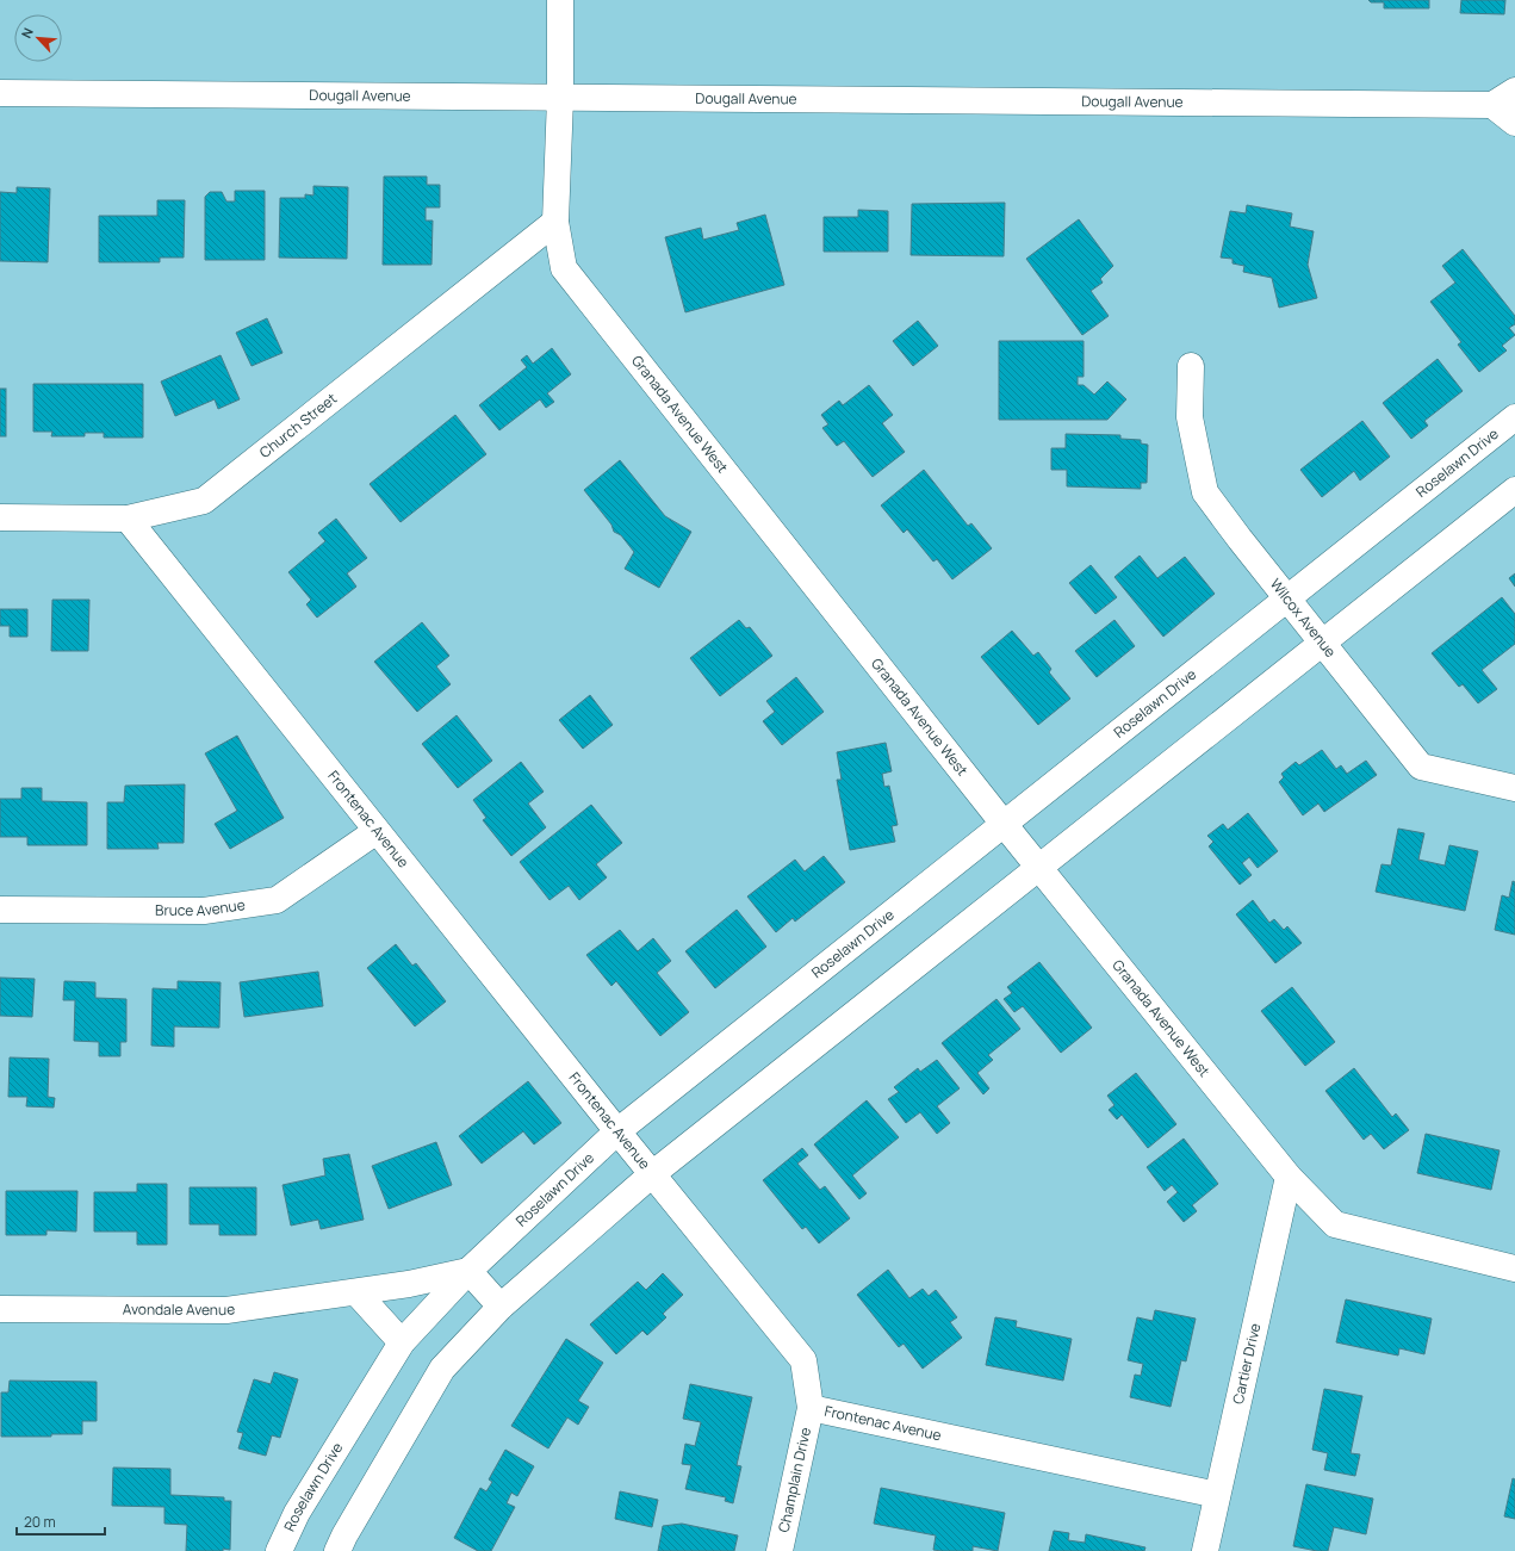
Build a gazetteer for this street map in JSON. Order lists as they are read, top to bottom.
{
  "streets": {
    "street": [
      "Dougall Avenue",
      "Granada Avenue West",
      "Church Street",
      "Roselawn Drive",
      "Wilcox Avenue",
      "Frontenac Avenue",
      "Bruce Avenue",
      "Avondale Avenue",
      "Cartier Drive",
      "Champlain Drive"
    ]
  },
  "crossings": [
    ["Dougall Avenue", "Granada Avenue West"],
    ["Granada Avenue West", "Church Street"],
    ["Granada Avenue West", "Roselawn Drive"],
    ["Granada Avenue West", "Cartier Drive"],
    ["Church Street", "Frontenac Avenue"],
    ["Roselawn Drive", "Wilcox Avenue"],
    ["Roselawn Drive", "Frontenac Avenue"],
    ["Roselawn Drive", "Avondale Avenue"],
    ["Frontenac Avenue", "Bruce Avenue"],
    ["Frontenac Avenue", "Cartier Drive"],
    ["Frontenac Avenue", "Champlain Drive"]
  ],
  "scale_bar": "20 m",
  "north": "top left"
}
